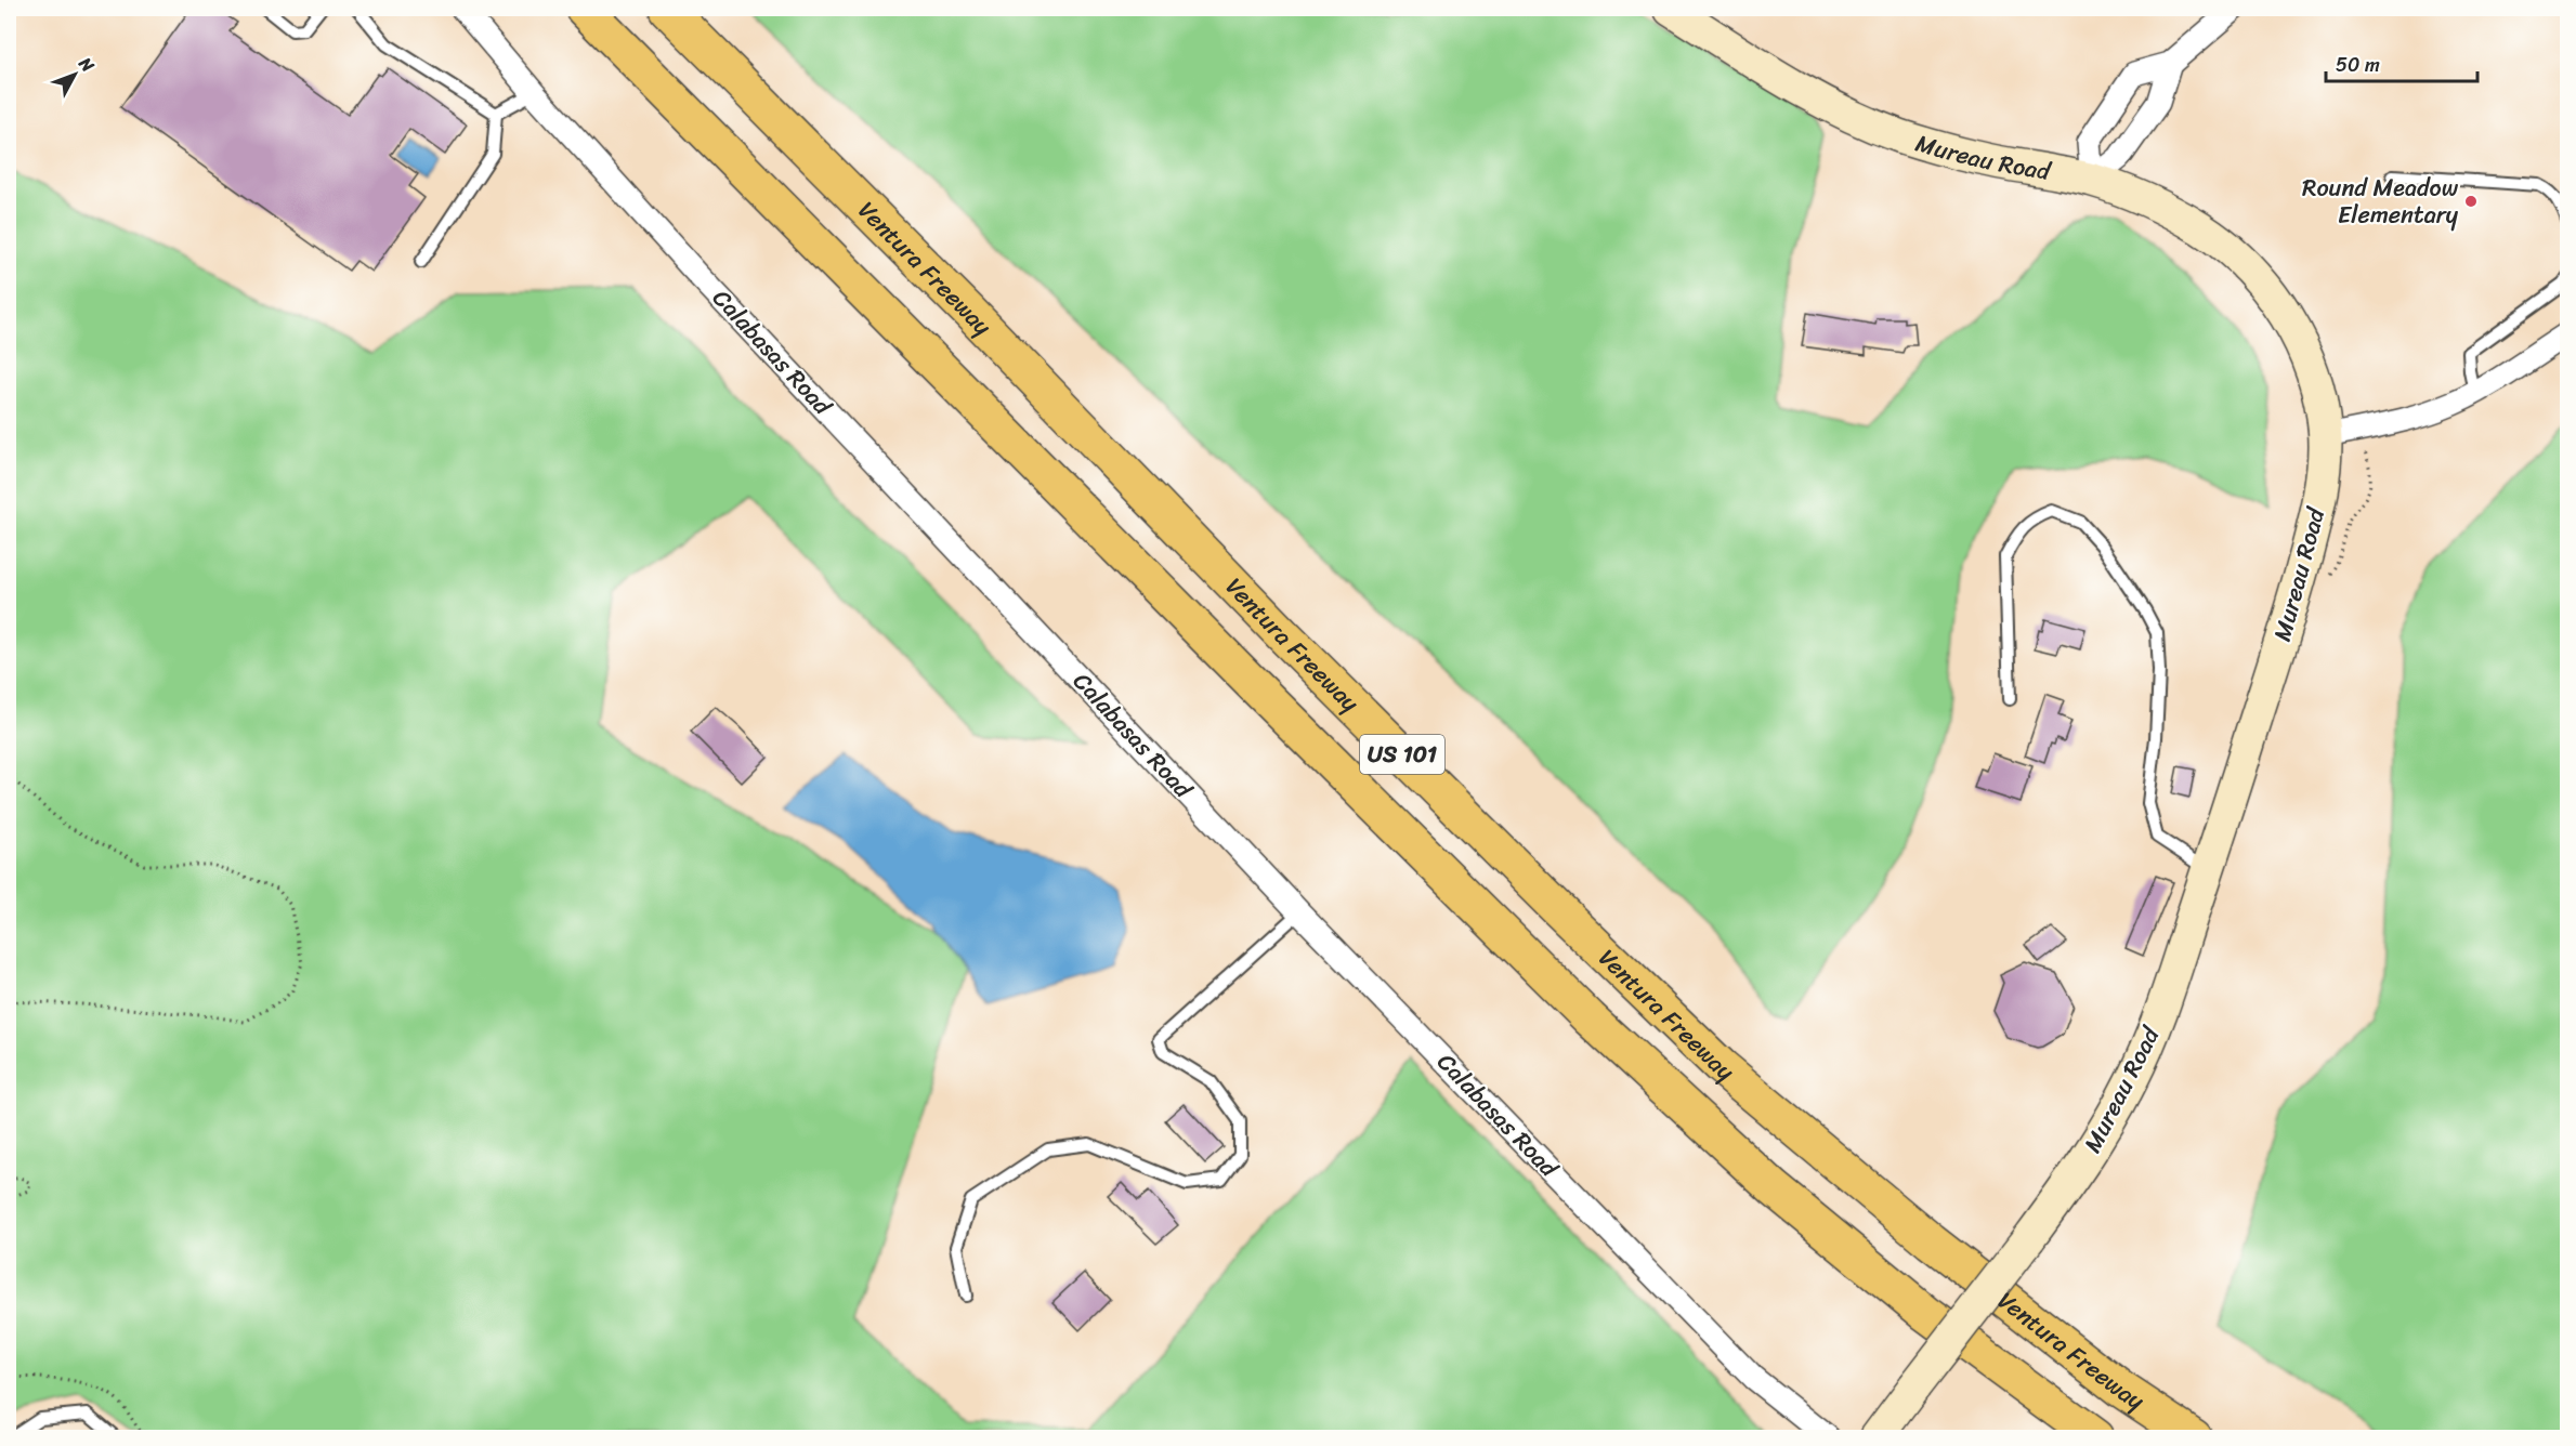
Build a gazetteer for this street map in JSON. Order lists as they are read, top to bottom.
{
  "streets": {
    "highway": ["Ventura Freeway", "US 101"],
    "main road": ["Mureau Road"],
    "street": ["Calabasas Road"]
  },
  "places": ["Round Meadow Elementary"],
  "scale_bar": "50 m",
  "north": "top right"
}
